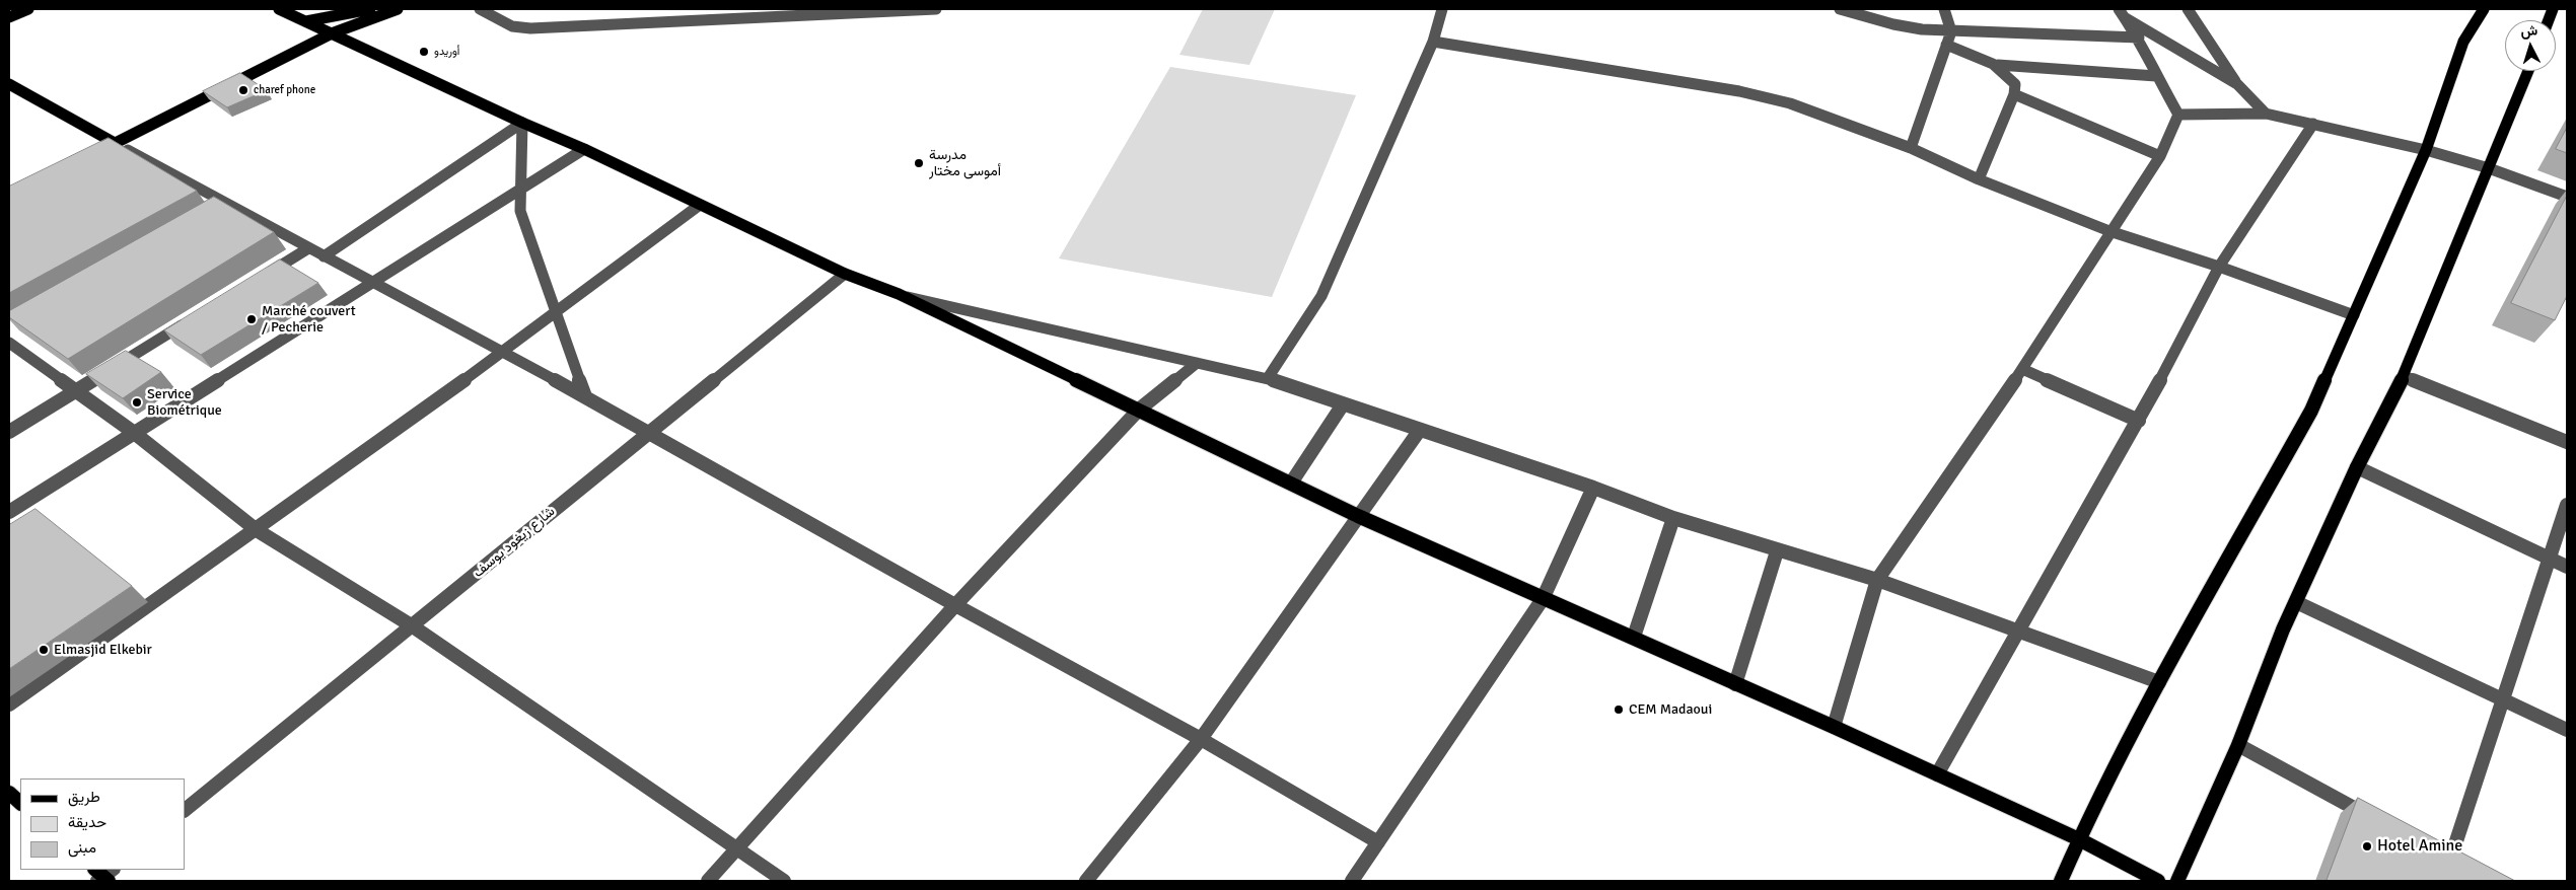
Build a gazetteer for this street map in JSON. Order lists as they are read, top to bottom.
{
  "streets": {
    "street": ["شارع زيغود يوسف"]
  },
  "places": [
    "أوريدو",
    "charef phone",
    "مدرسة أموسى مختار",
    "Marché couvert / Pecherie",
    "Service Biométrique",
    "Elmasjid Elkebir",
    "CEM Madaoui",
    "Hotel Amine"
  ],
  "legend": ["طريق", "حديقة", "مبنى"],
  "north": "top"
}
